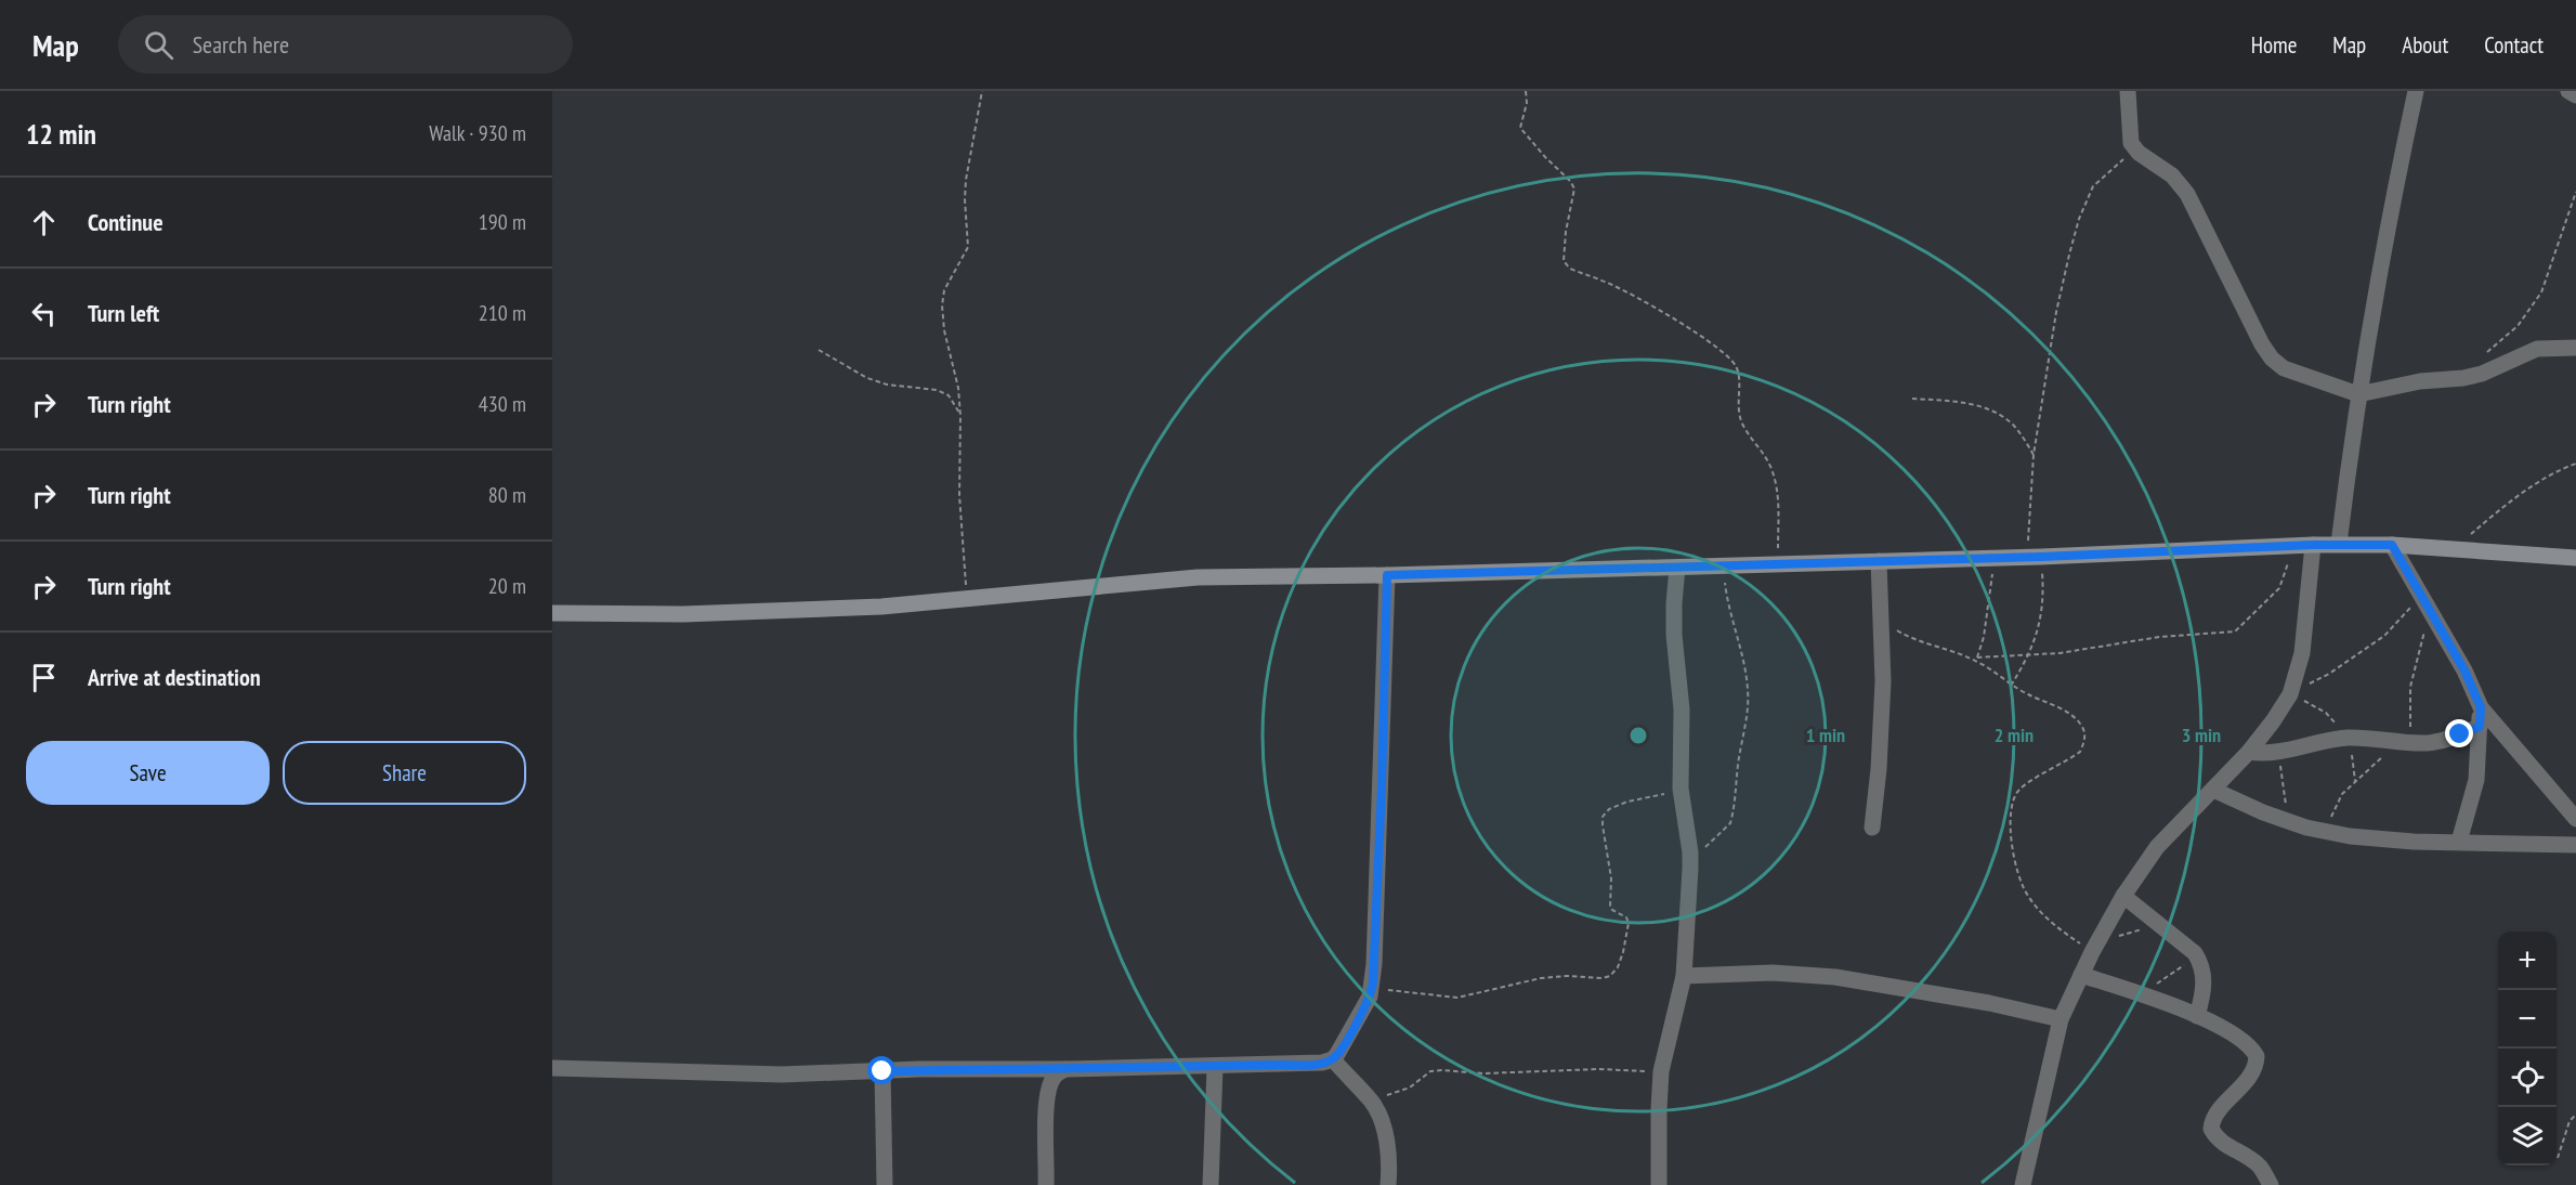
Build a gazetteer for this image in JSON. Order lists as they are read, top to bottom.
{
  "page": {
    "header": "Map",
    "search": "Search here",
    "nav": [
      "Home",
      "Map",
      "About",
      "Contact"
    ],
    "heading": ["12 min", "Walk · 930 m"],
    "list": [
      ["Continue", "190 m"],
      ["Turn left", "210 m"],
      ["Turn right", "430 m"],
      ["Turn right", "80 m"],
      ["Turn right", "20 m"],
      "Arrive at destination"
    ],
    "buttons": ["Save", "Share"],
    "map_buttons": ["+", "−"]
  },
  "rings": ["1 min", "2 min", "3 min"]
}
